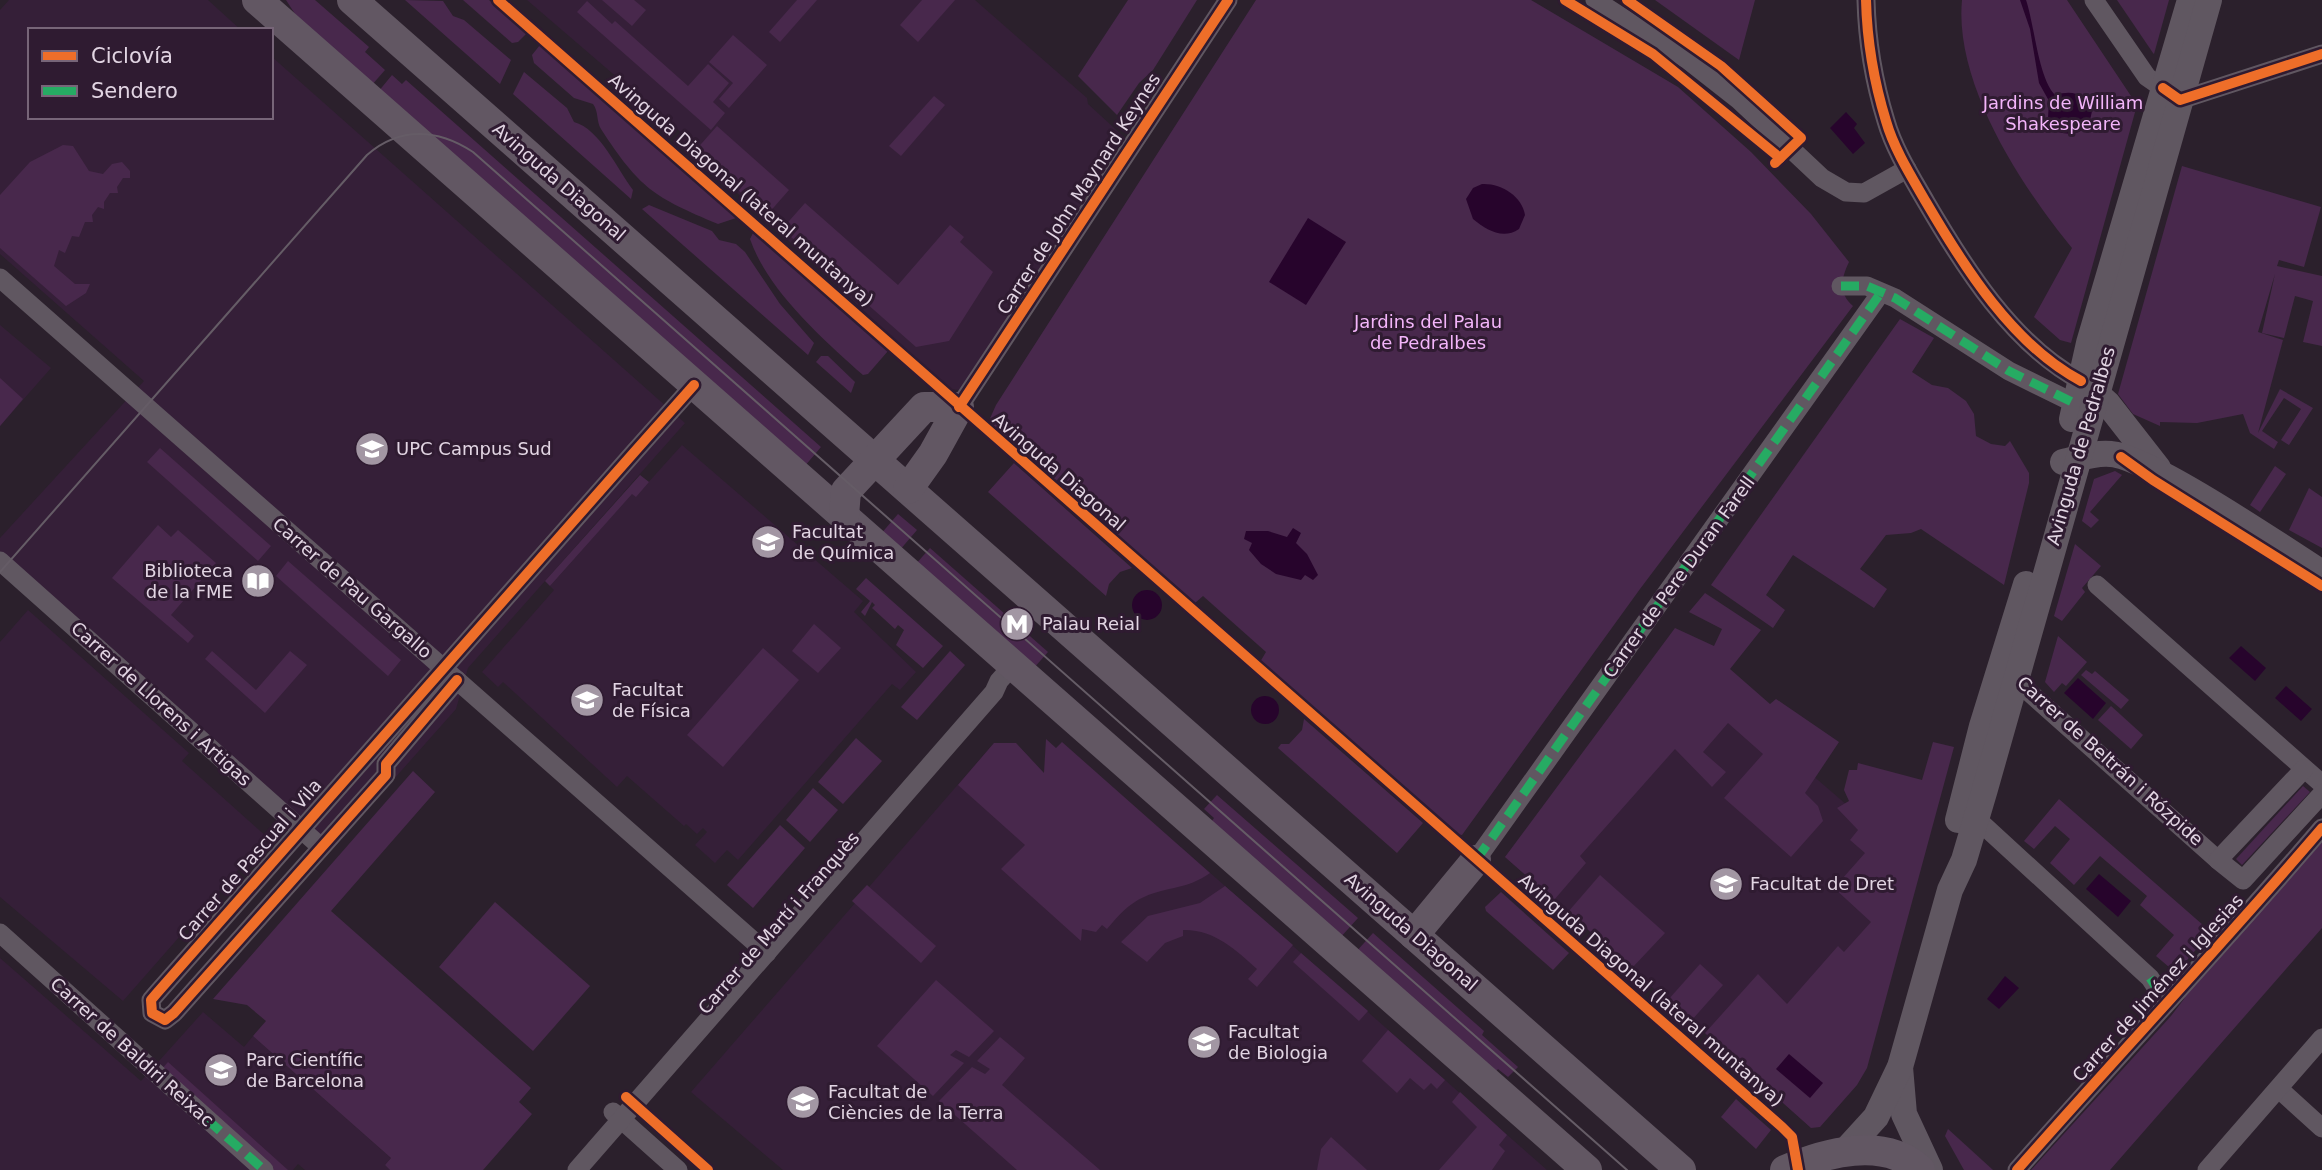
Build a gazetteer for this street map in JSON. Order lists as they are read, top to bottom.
{
  "streets": {
    "main road": ["Avinguda Diagonal"],
    "street": [
      "Carrer de John Maynard Keynes",
      "Avinguda de Pedralbes",
      "Carrer de Pere Duran Farell",
      "Carrer de Pau Gargallo",
      "Carrer de Llorens i Artigas",
      "Carrer de Beltrán i Rózpide",
      "Carrer de Pascual i Vila",
      "Carrer de Martí i Franquès",
      "Carrer de Jiménez i Iglesias",
      "Carrer de Baldiri Reixac"
    ],
    "cycle path": ["Avinguda Diagonal (lateral muntanya)"]
  },
  "crossings": [
    ["Avinguda de Pedralbes", "Carrer de Beltrán i Rózpide"],
    ["Carrer de Pau Gargallo", "Carrer de Pascual i Vila"],
    ["Carrer de Pau Gargallo", "Carrer de Martí i Franquès"],
    ["Carrer de Llorens i Artigas", "Carrer de Pascual i Vila"]
  ],
  "parks": ["Jardins de William Shakespeare", "Jardins del Palau de Pedralbes"],
  "places": {
    "school or university": [
      "UPC Campus Sud",
      "Facultat de Química",
      "Facultat de Física",
      "Facultat de Dret",
      "Facultat de Biologia",
      "Parc Científic de Barcelona",
      "Facultat de Ciències de la Terra"
    ],
    "library": ["Biblioteca de la FME"],
    "metro station": ["Palau Reial"]
  },
  "legend": ["Ciclovía", "Sendero"]
}
